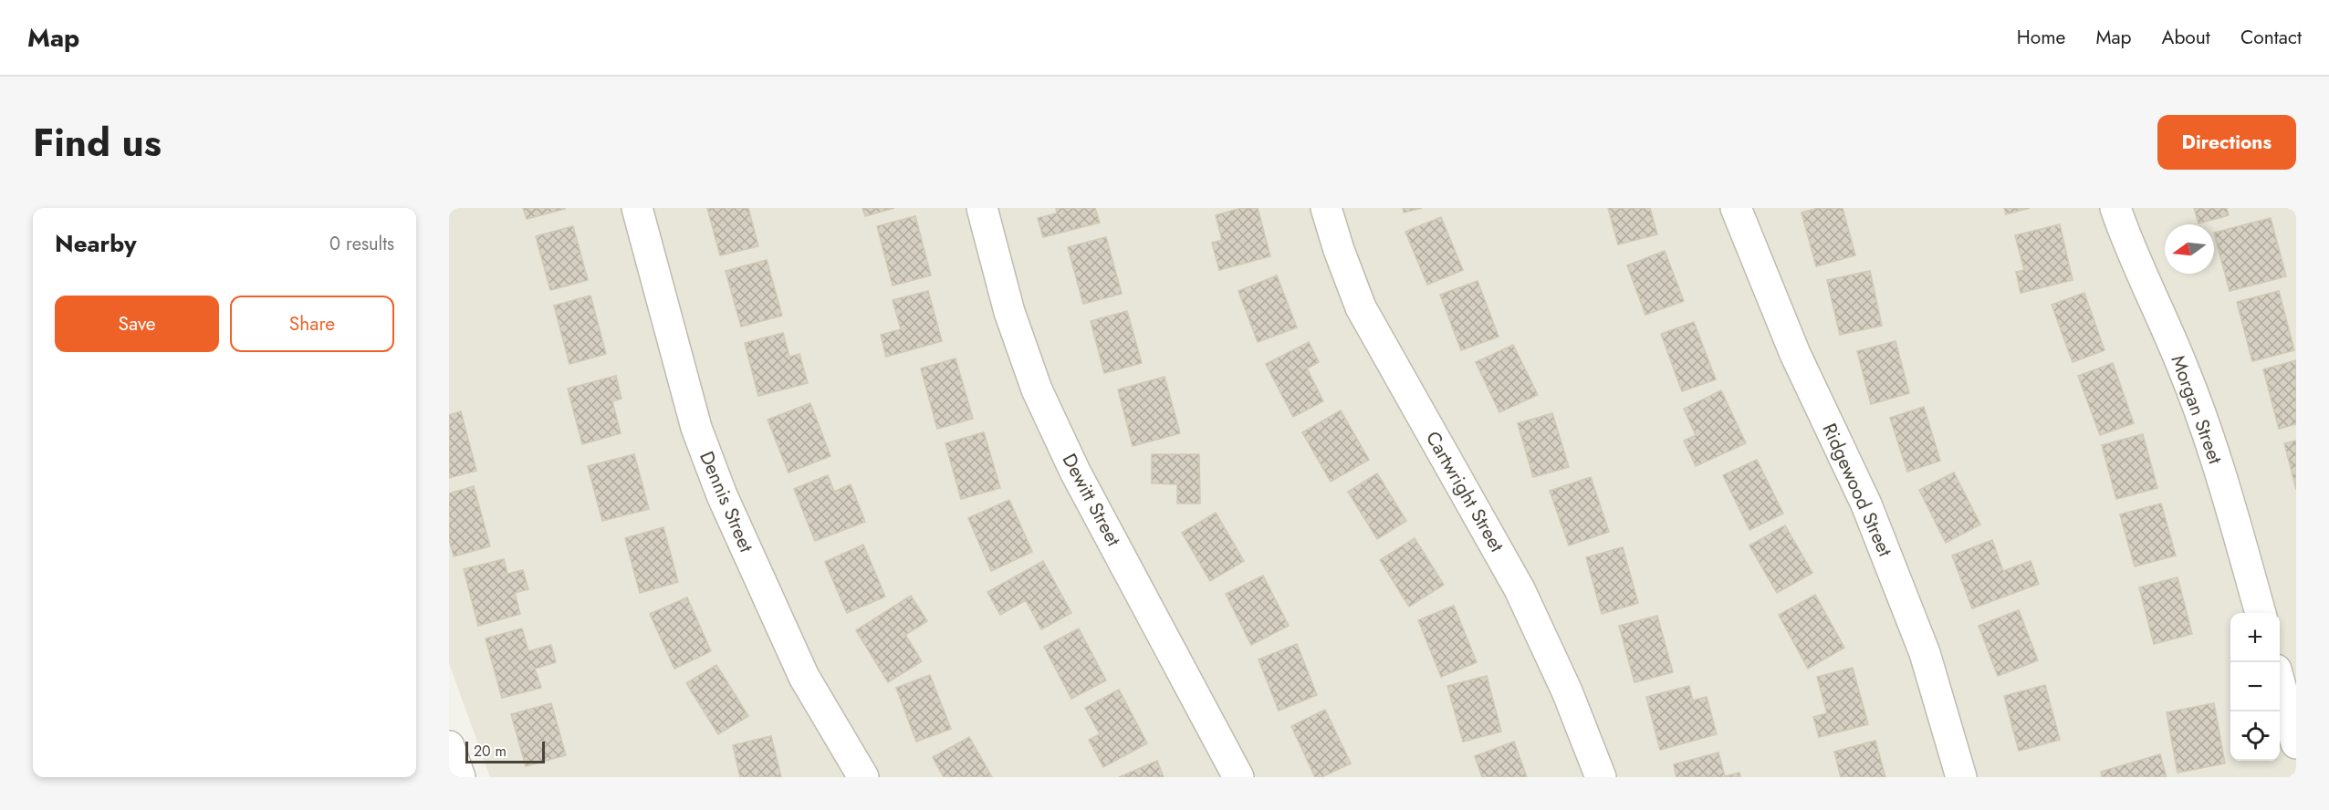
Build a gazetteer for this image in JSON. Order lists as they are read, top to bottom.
{
  "streets": {
    "street": [
      "Morgan Street",
      "Ridgewood Street",
      "Cartwright Street",
      "Dewitt Street",
      "Dennis Street"
    ]
  },
  "scale_bar": "20 m",
  "north": "left",
  "page": {
    "header": "Map",
    "nav": [
      "Home",
      "Map",
      "About",
      "Contact"
    ],
    "title": "Find us",
    "buttons": [
      "Directions",
      ["Save", "Share"]
    ],
    "heading": ["Nearby", "0 results"],
    "map_buttons": ["+", "−"],
    "scale": "20 m"
  }
}
